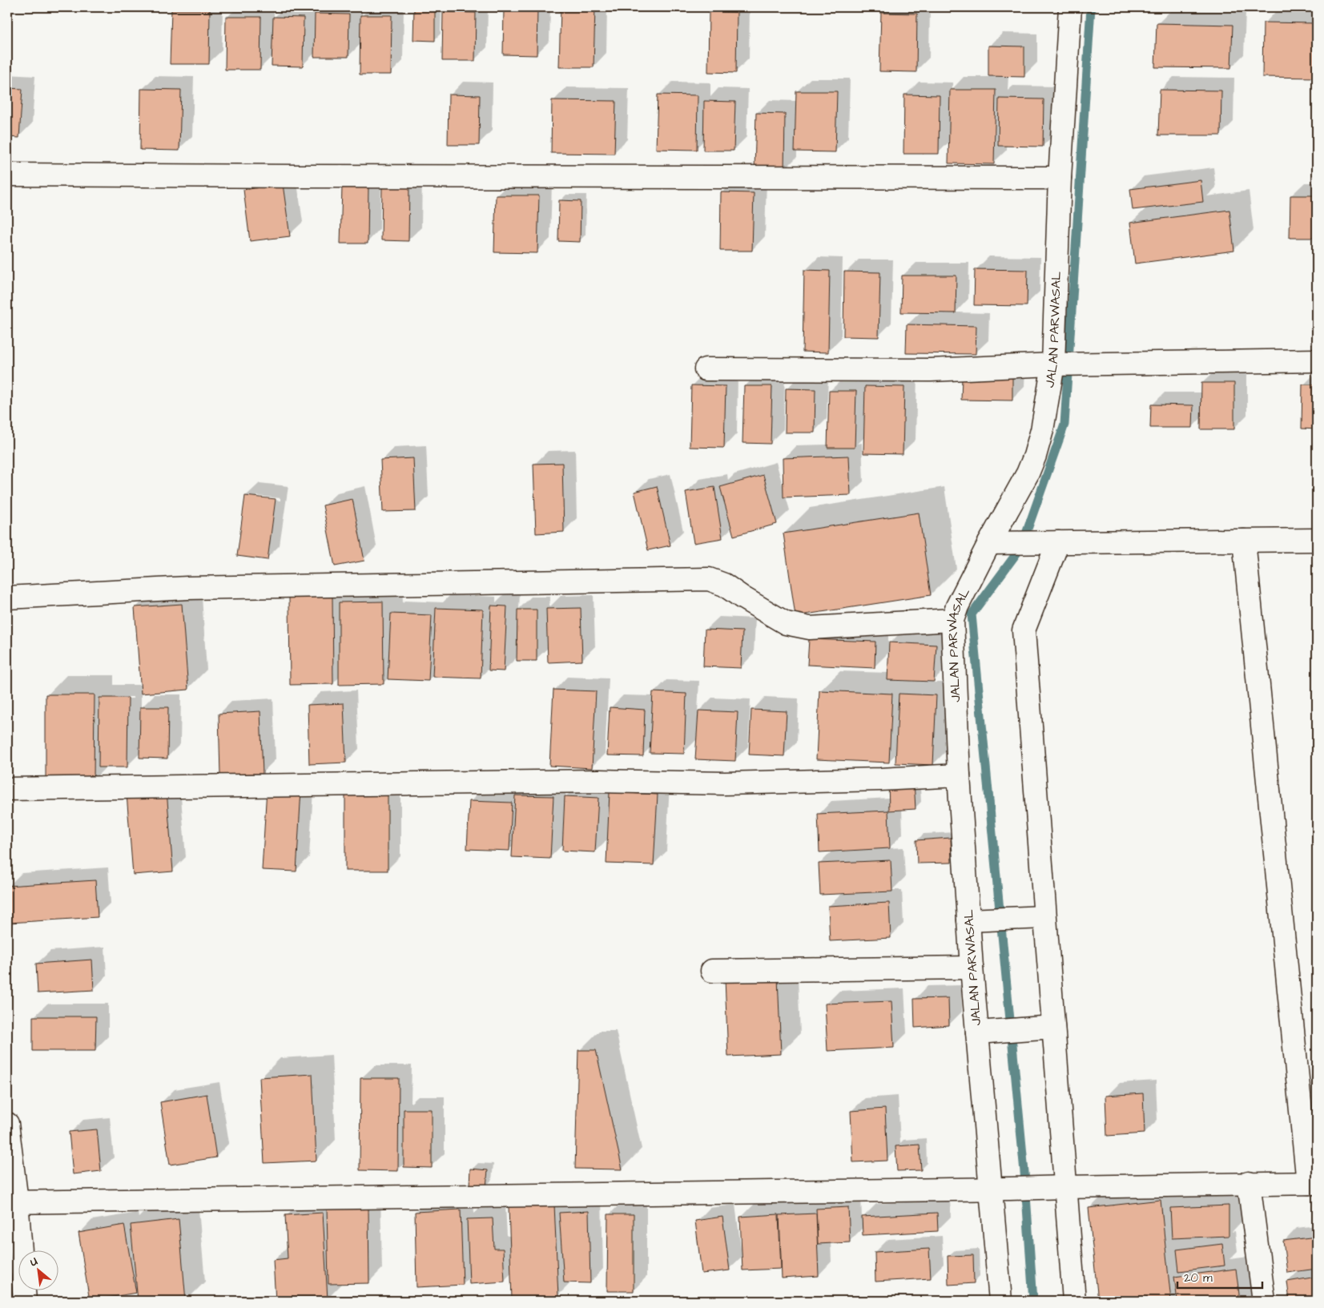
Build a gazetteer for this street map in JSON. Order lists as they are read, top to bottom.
{
  "streets": {
    "street": ["JALAN PARWASAL"]
  },
  "scale_bar": "20 m",
  "north": "top left"
}
